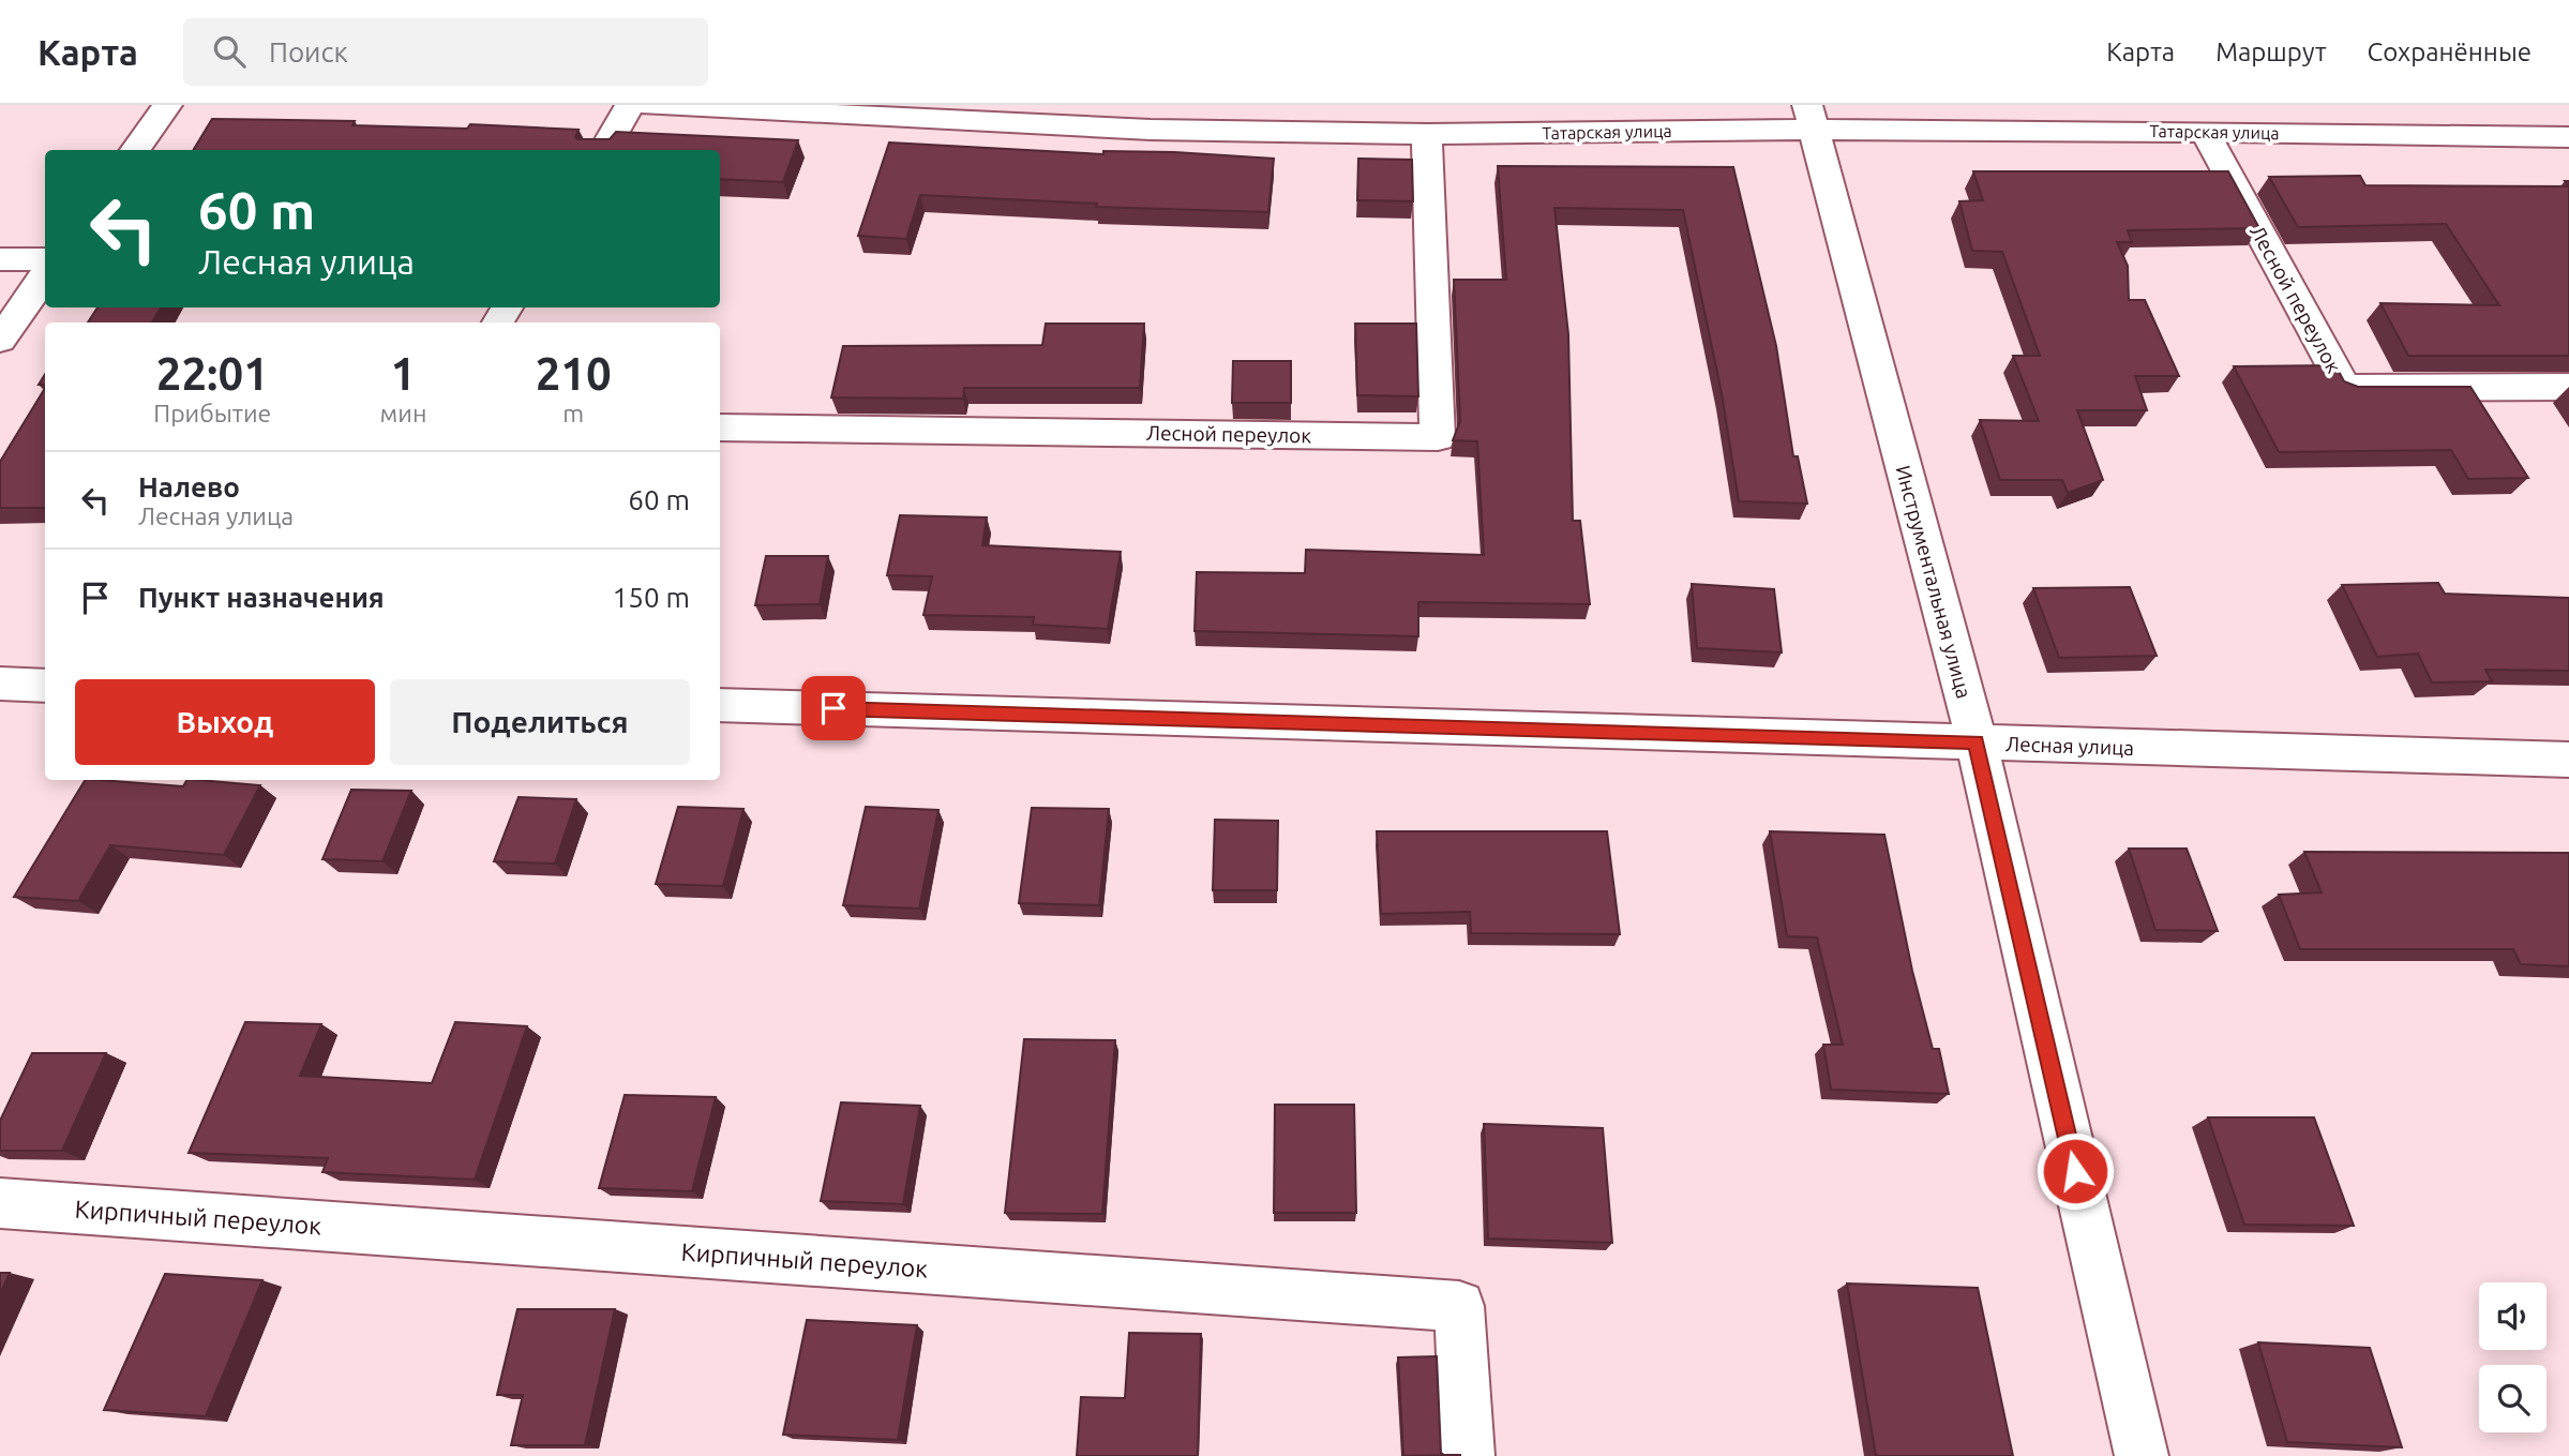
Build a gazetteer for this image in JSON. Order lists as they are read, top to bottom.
{
  "streets": {
    "street": [
      "Татарская улица",
      "Лесной переулок",
      "Инструментальная улица",
      "Лесная улица",
      "Кирпичный переулок"
    ]
  },
  "crossings": [
    ["Татарская улица", "Лесной переулок"],
    ["Татарская улица", "Инструментальная улица"],
    ["Инструментальная улица", "Лесная улица"]
  ],
  "page": {
    "header": "Карта",
    "search": "Поиск",
    "nav": ["Карта", "Маршрут", "Сохранённые"],
    "turn": ["60 m", "Лесная улица"],
    "eta": [
      "22:01",
      "Прибытие",
      "1",
      "мин",
      "210",
      "m"
    ],
    "list": [
      {
        "name": "Налево",
        "note": "Лесная улица",
        "value": "60 m"
      },
      {
        "name": "Пункт назначения",
        "value": "150 m"
      }
    ],
    "buttons": ["Выход", "Поделиться"]
  }
}
